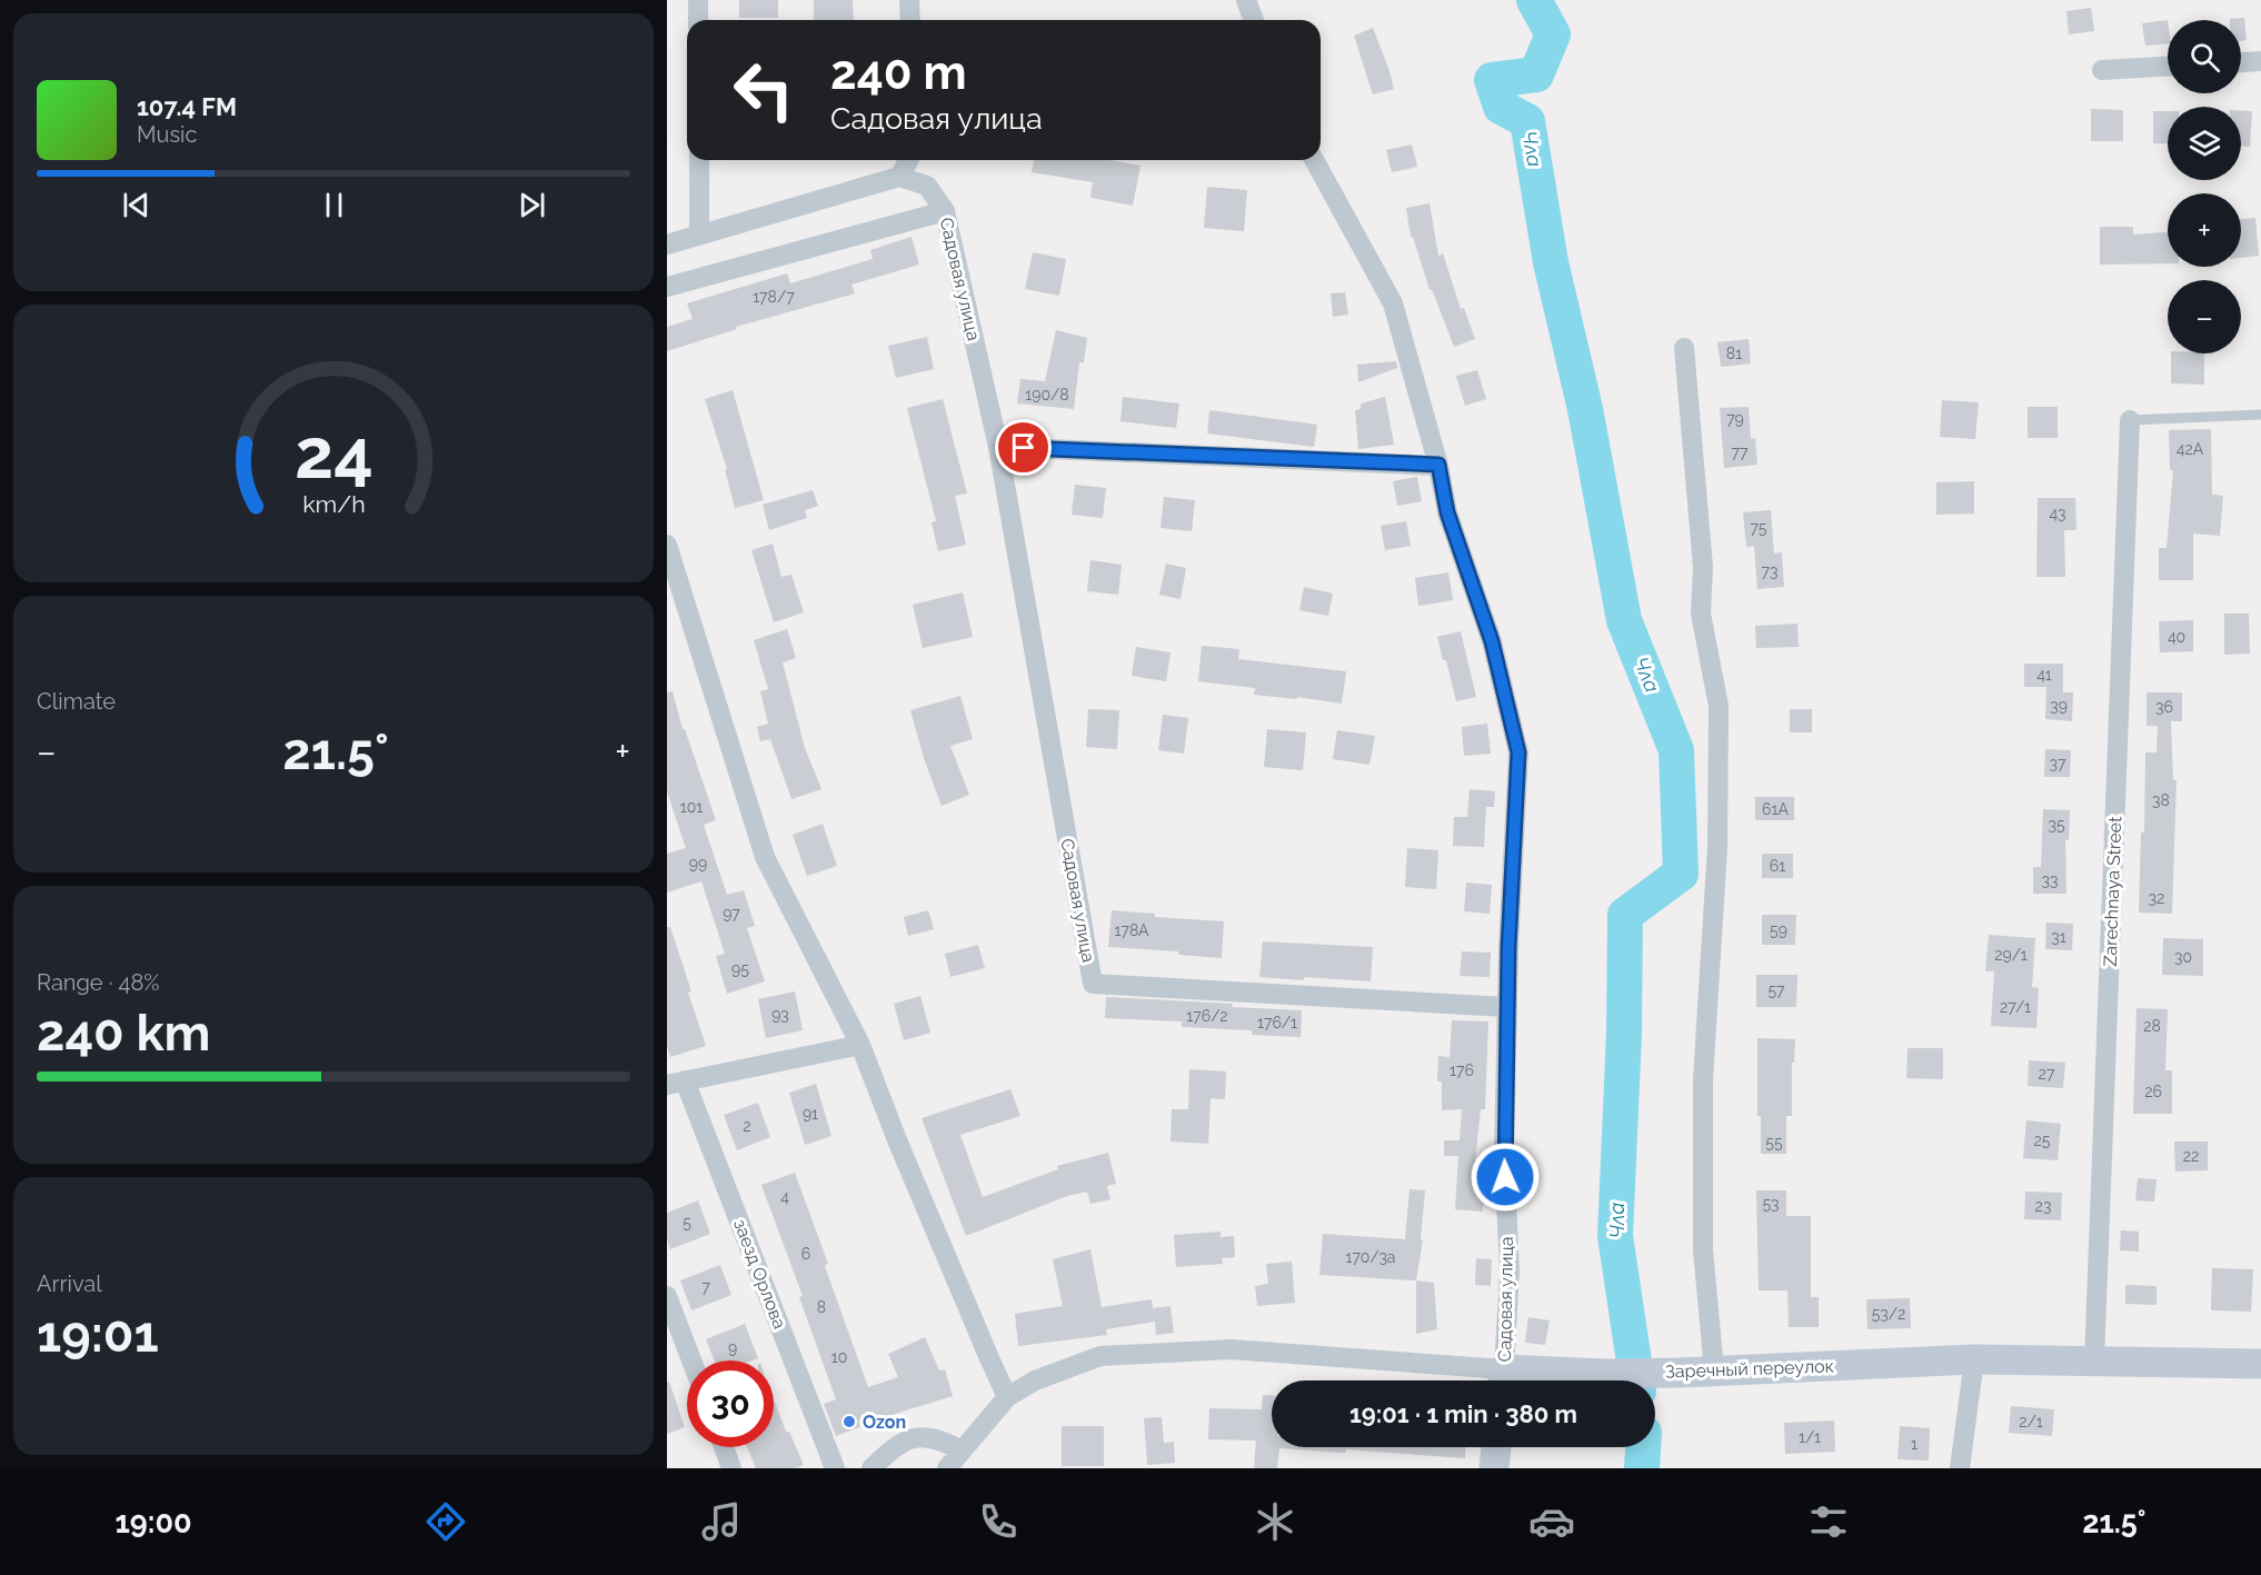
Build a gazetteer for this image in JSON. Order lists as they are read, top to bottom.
{
  "streets": {
    "street": [
      "Садовая улица",
      "Zarechnaya Street",
      "заезд Орлова",
      "Заречный переулок"
    ]
  },
  "crossings": [
    ["Садовая улица", "Заречный переулок"],
    ["Zarechnaya Street", "Заречный переулок"]
  ],
  "water": ["Чла"],
  "places": ["Ozon"],
  "house_numbers": [
    "178/7",
    "81",
    "190/8",
    "79",
    "42А",
    "77",
    "43",
    "75",
    "73",
    "40",
    "41",
    "39",
    "36",
    "37",
    "38",
    "101",
    "61А",
    "35",
    "99",
    "61",
    "33",
    "32",
    "97",
    "178А",
    "59",
    "31",
    "29/1",
    "30",
    "95",
    "57",
    "27/1",
    "93",
    "176/2",
    "176/1",
    "28",
    "176",
    "27",
    "26",
    "91",
    "2",
    "25",
    "55",
    "22",
    "4",
    "53",
    "23",
    "5",
    "6",
    "170/3а",
    "7",
    "8",
    "53/2",
    "9",
    "10",
    "2/1",
    "1/1",
    "1"
  ],
  "page": {
    "map_buttons": ["+", "−"],
    "turn": ["240 m", "Садовая улица"],
    "song": ["107.4 FM", "Music"],
    "tile": [
      "Climate",
      ["Range · 48%", "240 km"],
      ["Arrival", "19:01"]
    ],
    "heat": ["−", "21.5°", "+"],
    "limit": "30",
    "trip": "19:01 · 1 min · 380 m",
    "tabs": ["19:00", "21.5°"],
    "gauge": ["24", "km/h"]
  }
}
